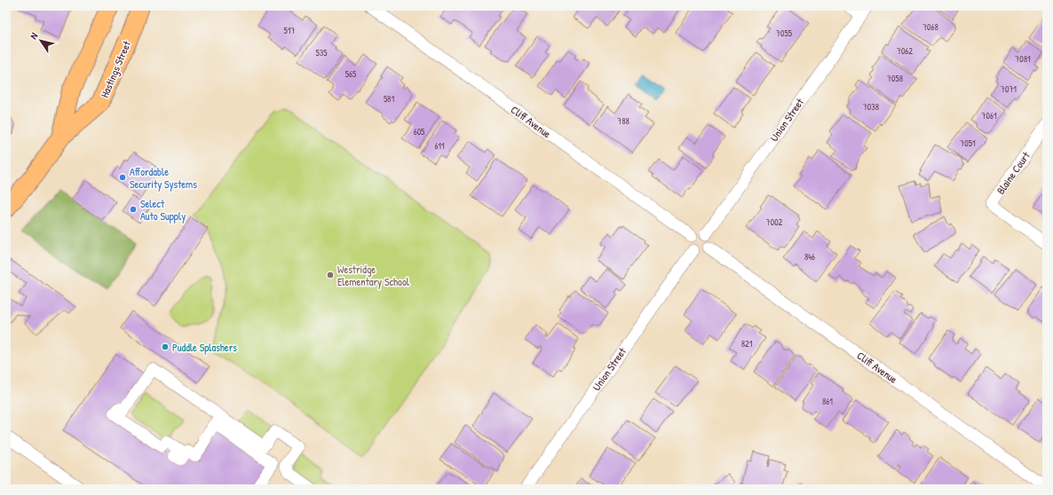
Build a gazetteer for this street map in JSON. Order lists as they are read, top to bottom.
{
  "streets": {
    "main road": ["Hastings Street"],
    "street": ["Union Street", "Cliff Avenue", "Blaine Court"]
  },
  "crossings": [
    ["Union Street", "Cliff Avenue"]
  ],
  "places": [
    "Affordable Security Systems",
    "Select Auto Supply",
    "Westridge Elementary School",
    "Puddle Splashers"
  ],
  "house_numbers": [
    "7068",
    "517",
    "7055",
    "7062",
    "535",
    "7081",
    "565",
    "7058",
    "7071",
    "581",
    "7038",
    "7061",
    "788",
    "605",
    "7051",
    "611",
    "7002",
    "846",
    "821",
    "861"
  ],
  "north": "top left"
}
